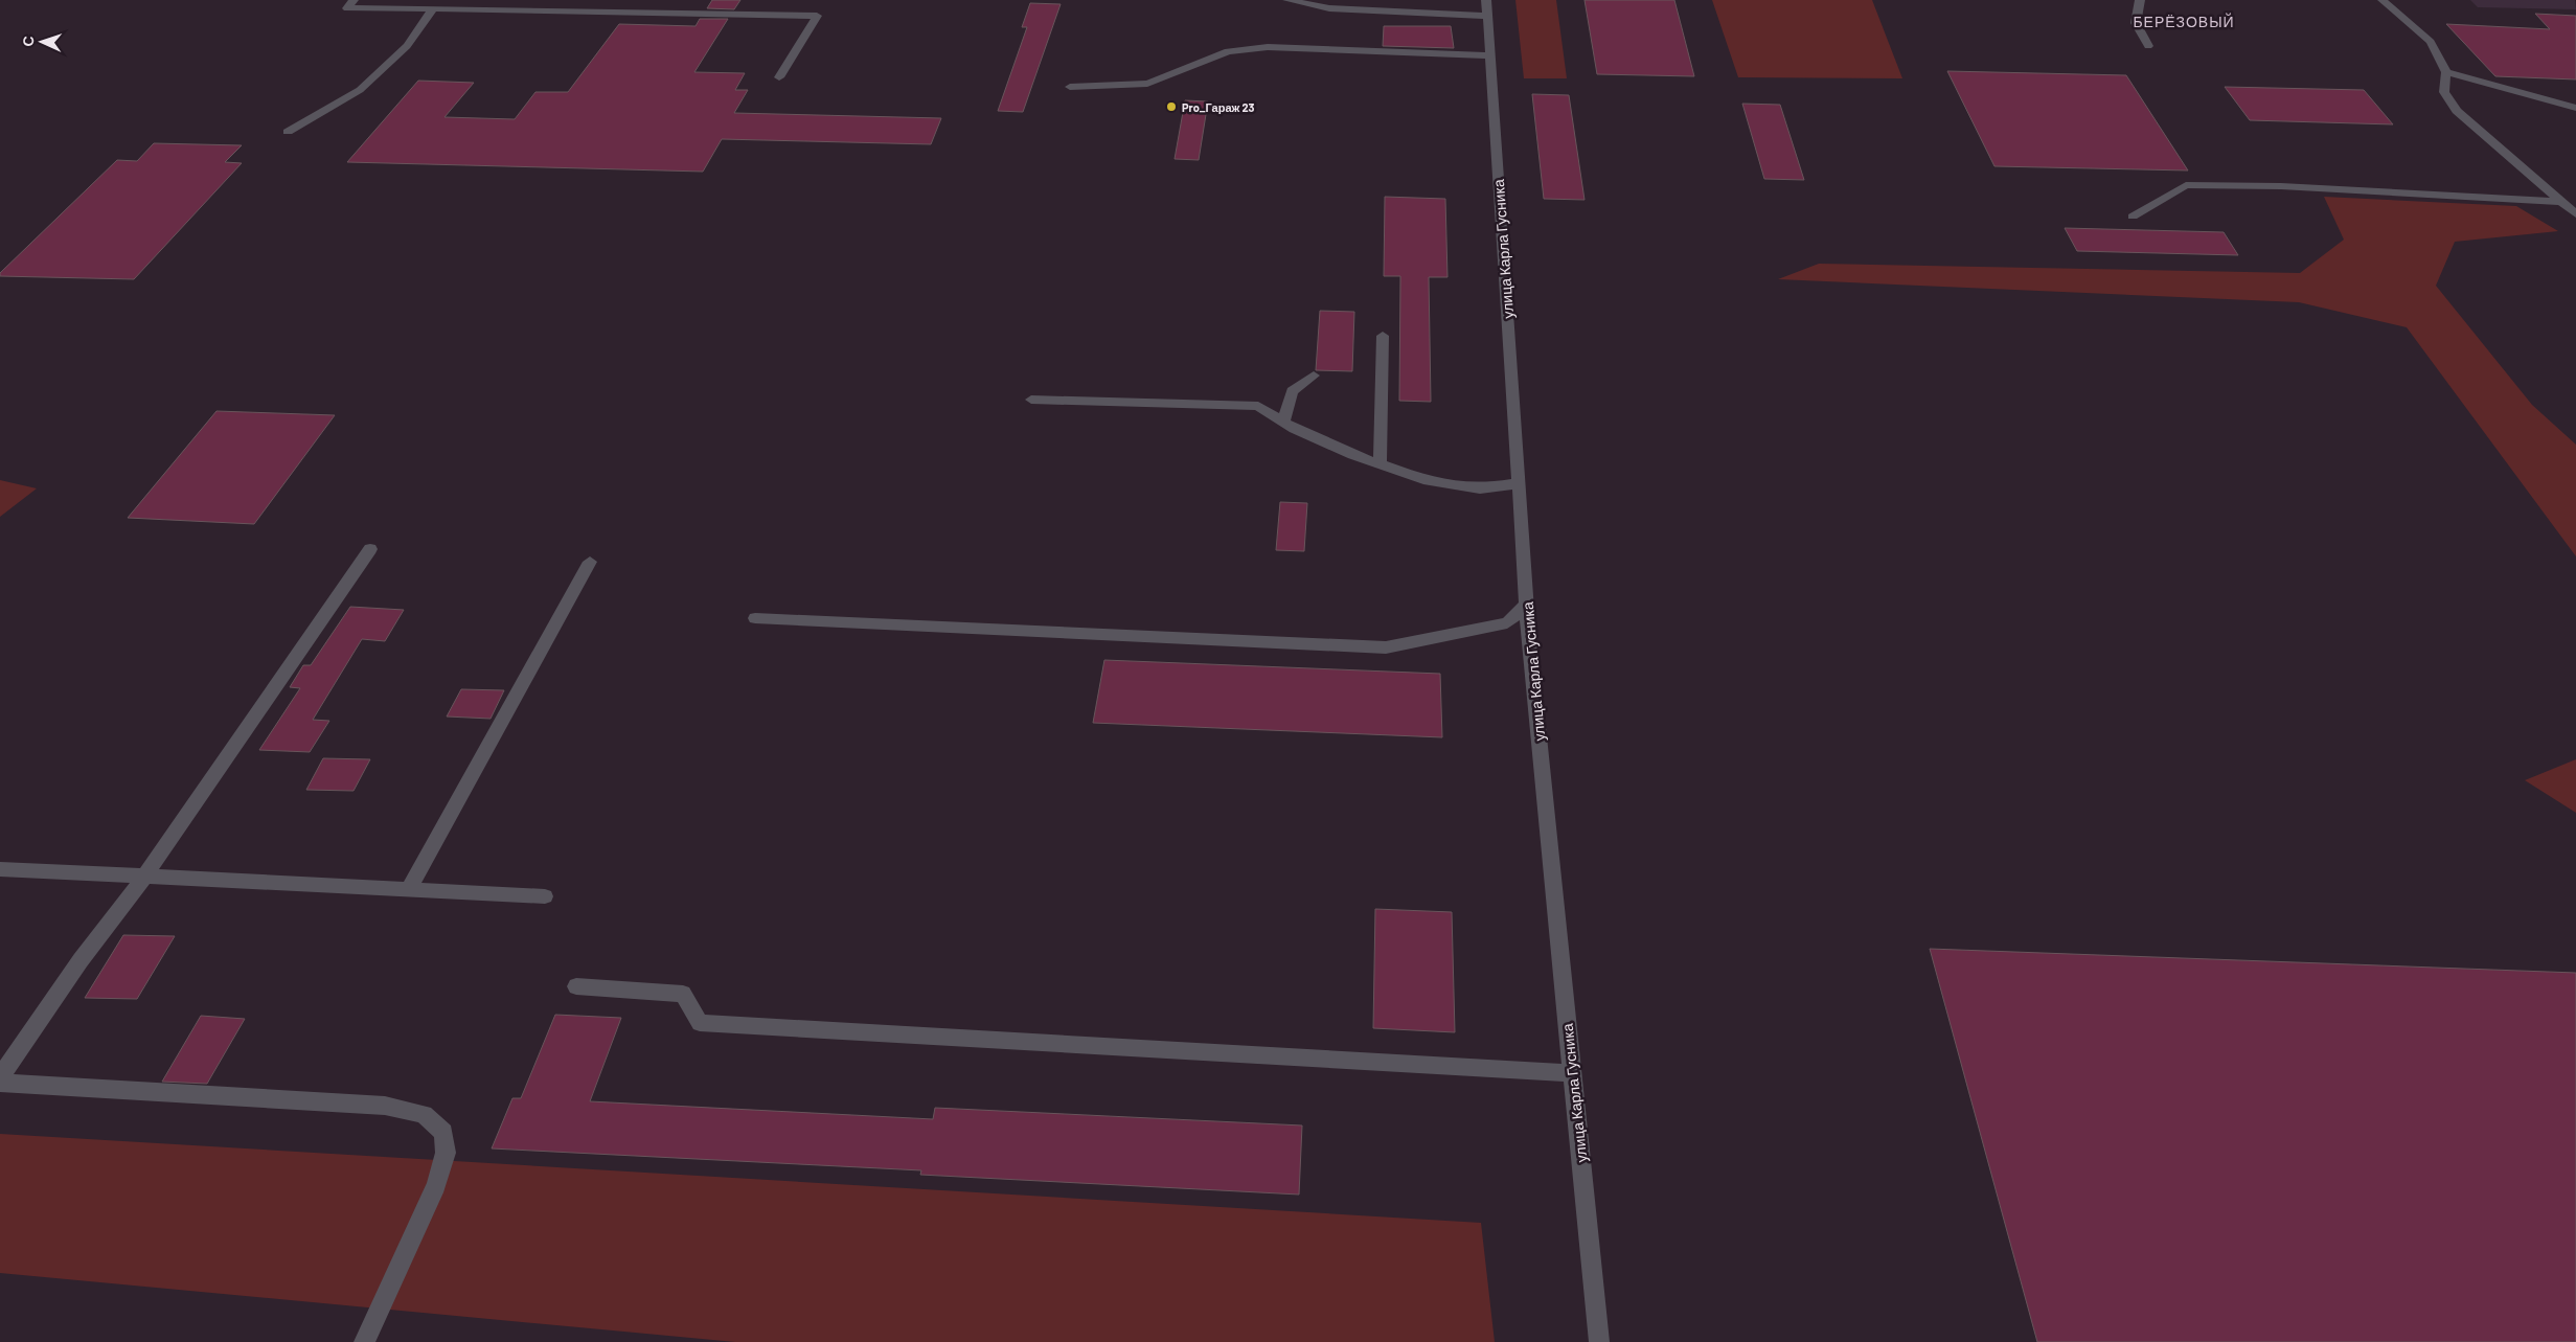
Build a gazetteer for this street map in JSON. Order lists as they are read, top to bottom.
{
  "streets": {
    "street": ["улица Карла Гусника"]
  },
  "districts": ["БЕРЁЗОВЫЙ"],
  "places": ["Pro_Гараж 23"],
  "north": "left"
}
